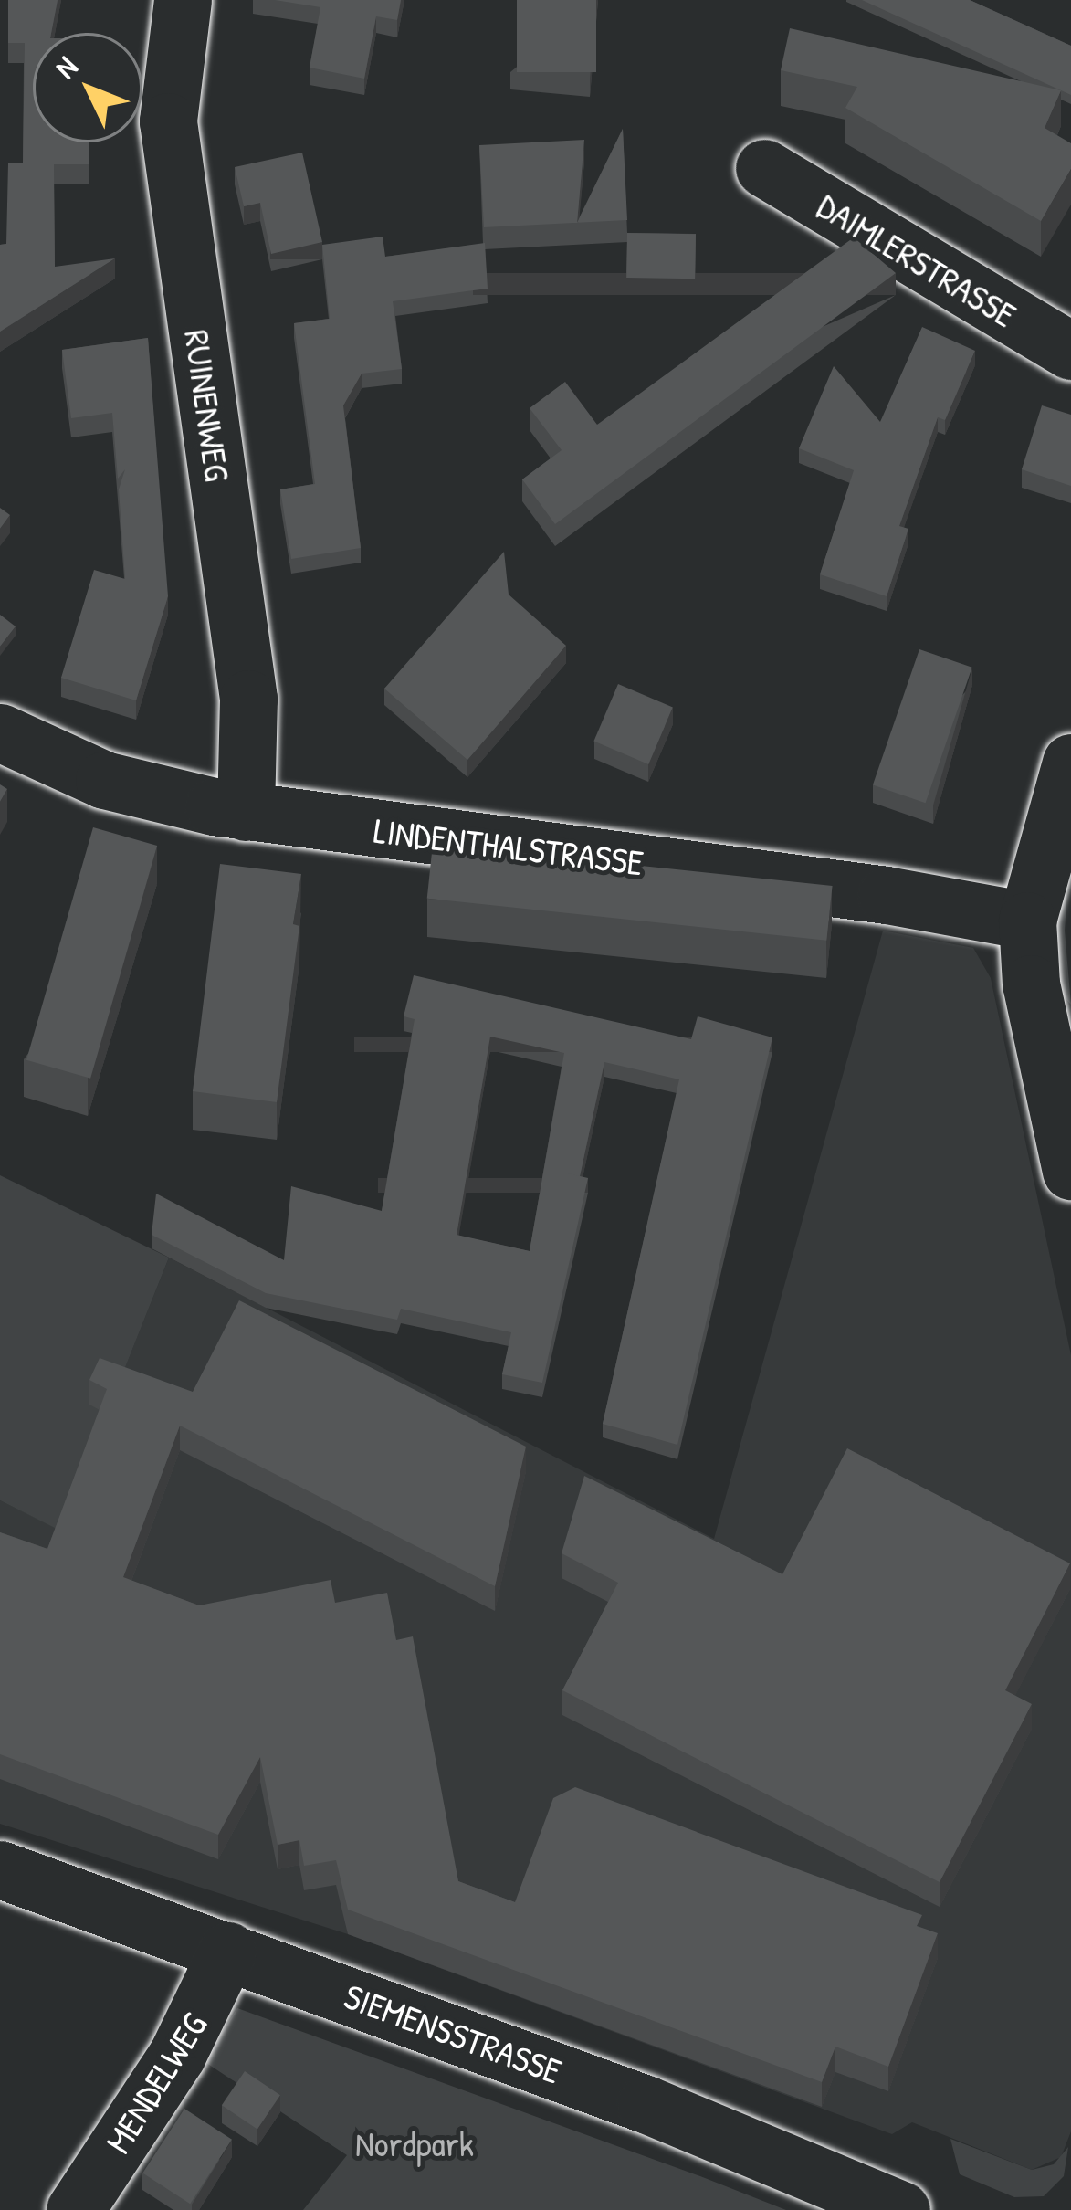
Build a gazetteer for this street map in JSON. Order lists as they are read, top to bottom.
{
  "streets": {
    "street": [
      "DAIMLERSTRASSE",
      "RUINENWEG",
      "LINDENTHALSTRASSE",
      "SIEMENSSTRASSE",
      "MENDELWEG"
    ]
  },
  "crossings": [
    ["RUINENWEG", "LINDENTHALSTRASSE"],
    ["SIEMENSSTRASSE", "MENDELWEG"]
  ],
  "parks": ["Nordpark"],
  "north": "top left"
}
